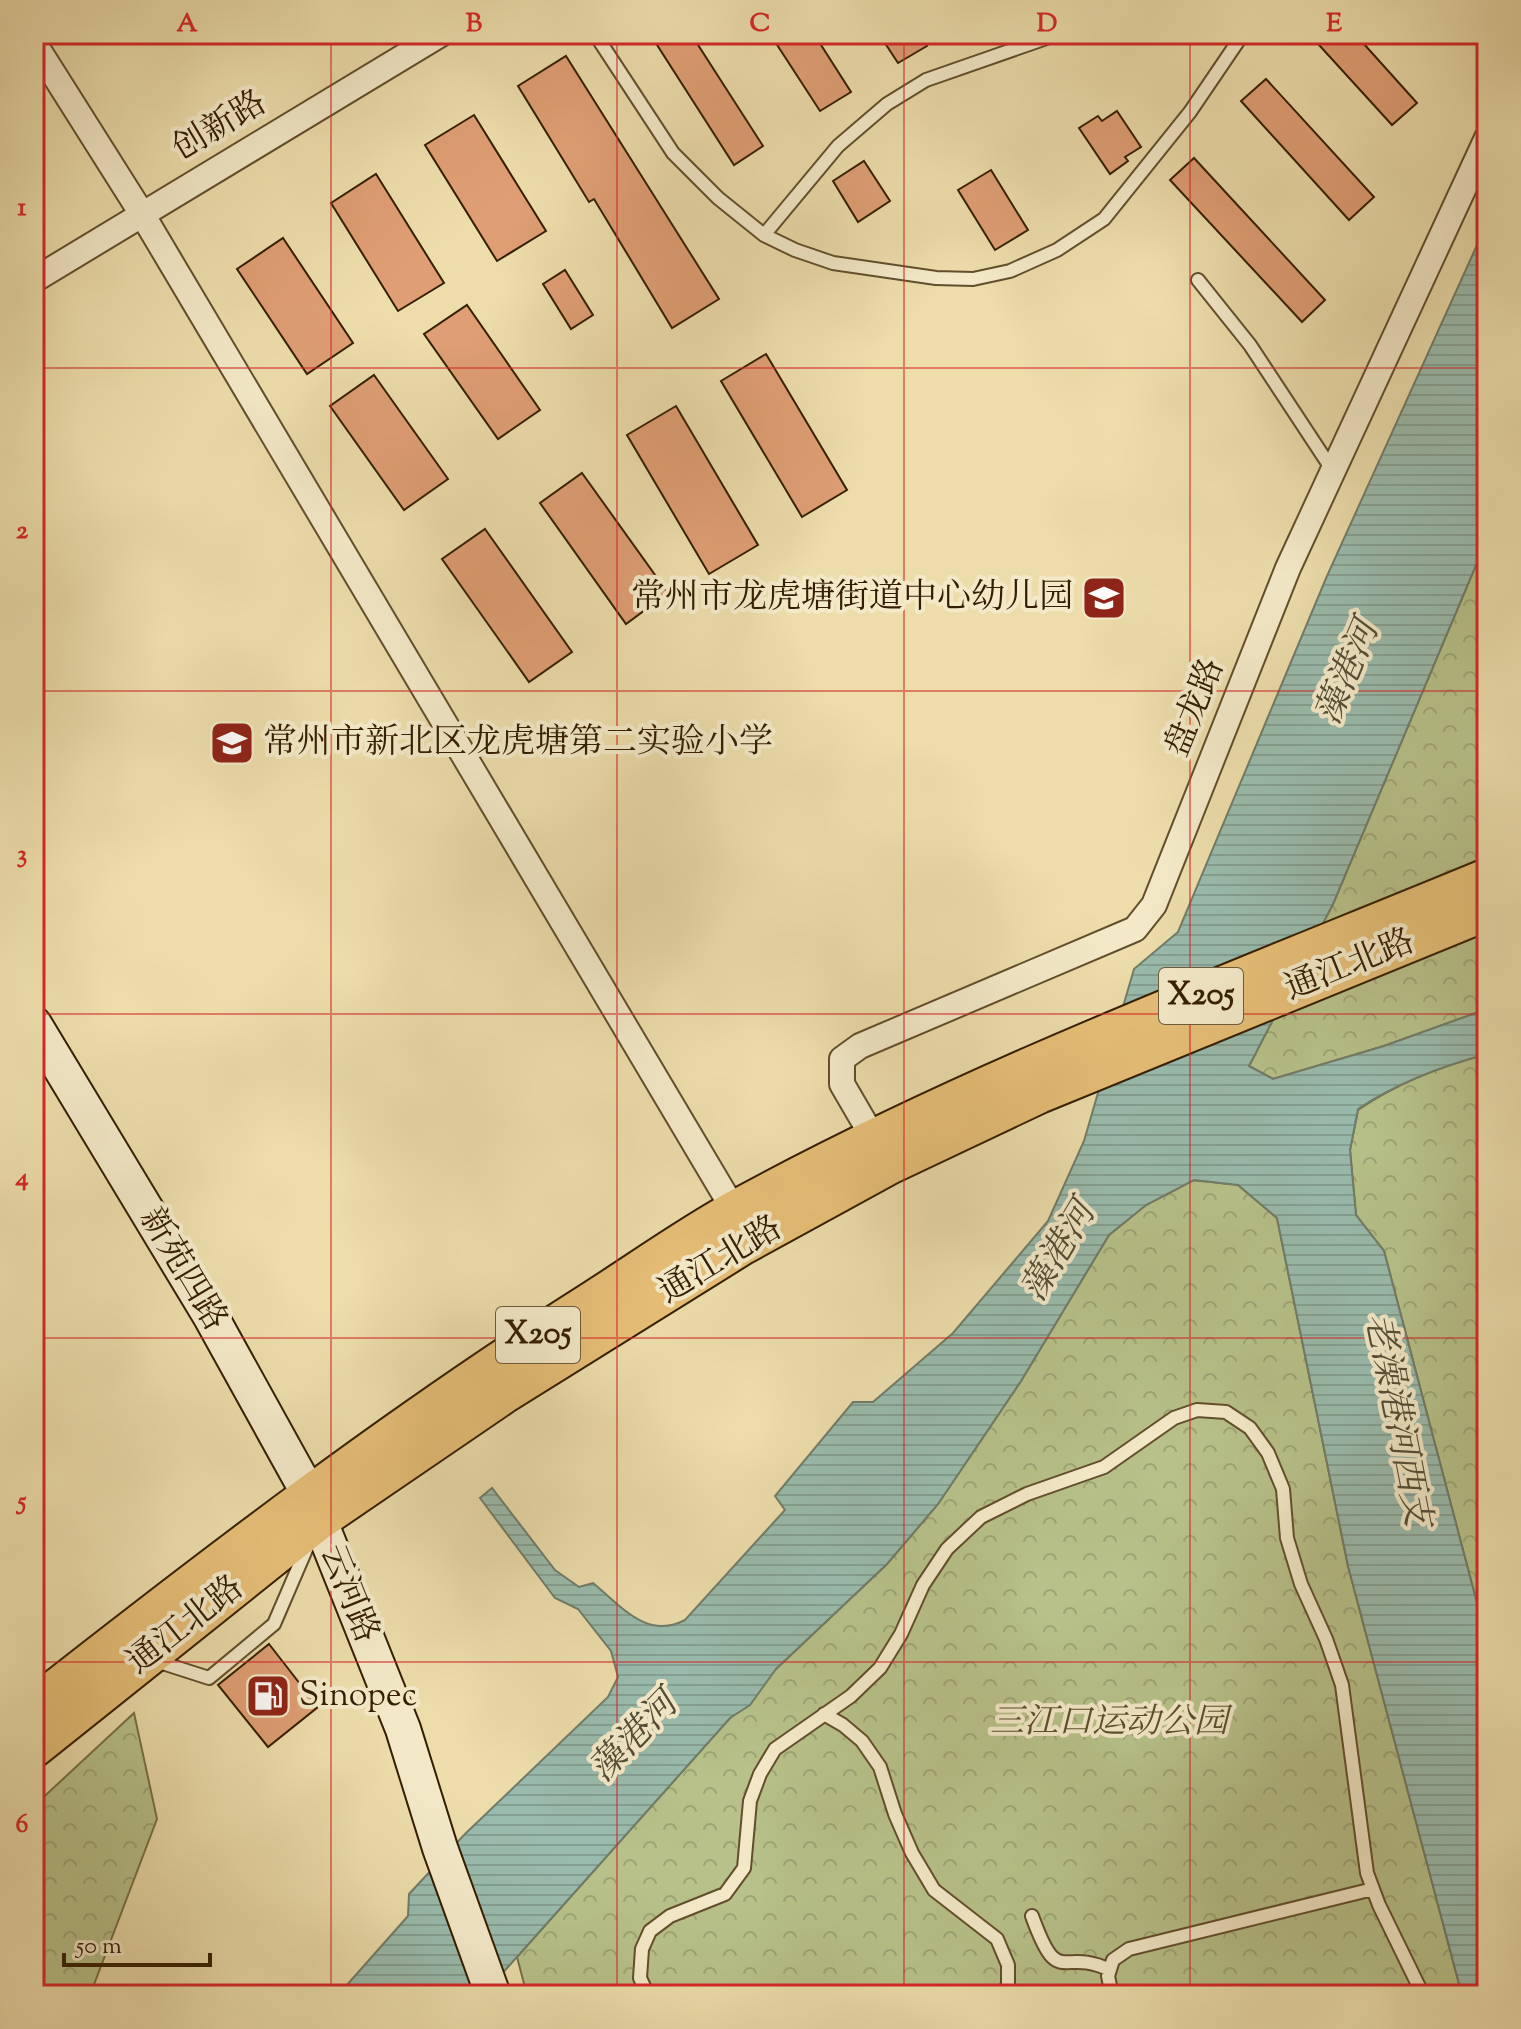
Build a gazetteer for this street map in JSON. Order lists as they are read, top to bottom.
{
  "streets": {
    "main road": ["通江北路", "X205"],
    "street": [
      "创新路",
      "盘龙路",
      "新苑四路",
      "云河路"
    ]
  },
  "crossings": [
    ["盘龙路", "通江北路"],
    ["通江北路", "新苑四路"],
    ["通江北路", "云河路"],
    ["新苑四路", "云河路"]
  ],
  "water": ["藻港河", "老澡港河西支"],
  "parks": ["三江口运动公园"],
  "places": {
    "school or university": ["常州市龙虎塘街道中心幼儿园", "常州市新北区龙虎塘第二实验小学"],
    "fuel station": ["Sinopec"]
  },
  "scale_bar": "50 m",
  "grid": {
    "columns": [
      "A",
      "B",
      "C",
      "D",
      "E"
    ],
    "rows": [
      "1",
      "2",
      "3",
      "4",
      "5",
      "6"
    ]
  }
}
